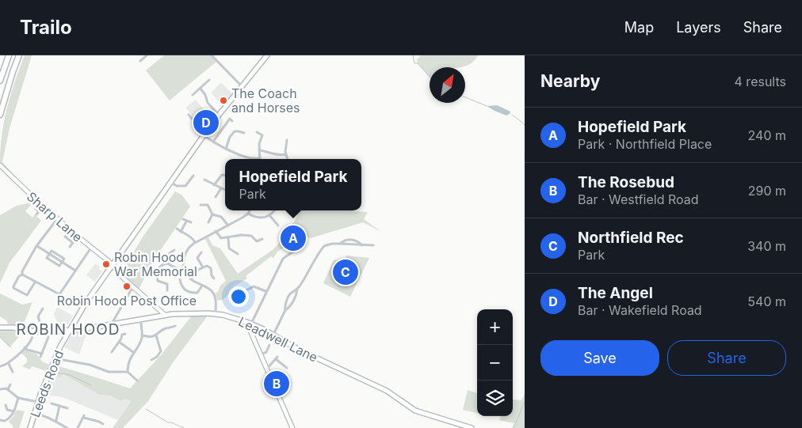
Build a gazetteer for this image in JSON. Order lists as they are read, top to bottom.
{
  "streets": {
    "main road": ["Leadwell Lane", "Leeds Road"],
    "street": ["Sharp Lane"]
  },
  "crossings": [
    ["Sharp Lane", "Leadwell Lane"],
    ["Sharp Lane", "Leeds Road"],
    ["Leadwell Lane", "Leeds Road"]
  ],
  "districts": ["ROBIN HOOD"],
  "places": ["The Coach and Horses", "Robin Hood War Memorial", "Robin Hood Post Office"],
  "north": "top right",
  "page": {
    "header": "Trailo",
    "nav": ["Map", "Layers", "Share"],
    "heading": ["Nearby", "4 results"],
    "list": [
      {
        "mark": "A",
        "name": "Hopefield Park",
        "note": "Park · Northfield Place",
        "value": "240 m"
      },
      {
        "mark": "B",
        "name": "The Rosebud",
        "note": "Bar · Westfield Road",
        "value": "290 m"
      },
      {
        "mark": "C",
        "name": "Northfield Rec",
        "note": "Park",
        "value": "340 m"
      },
      {
        "mark": "D",
        "name": "The Angel",
        "note": "Bar · Wakefield Road",
        "value": "540 m"
      }
    ],
    "pins": [
      "D",
      "A",
      "C",
      "B"
    ],
    "popup": ["Hopefield Park", "Park"],
    "map_buttons": ["+", "−"],
    "buttons": ["Save", "Share"]
  }
}
